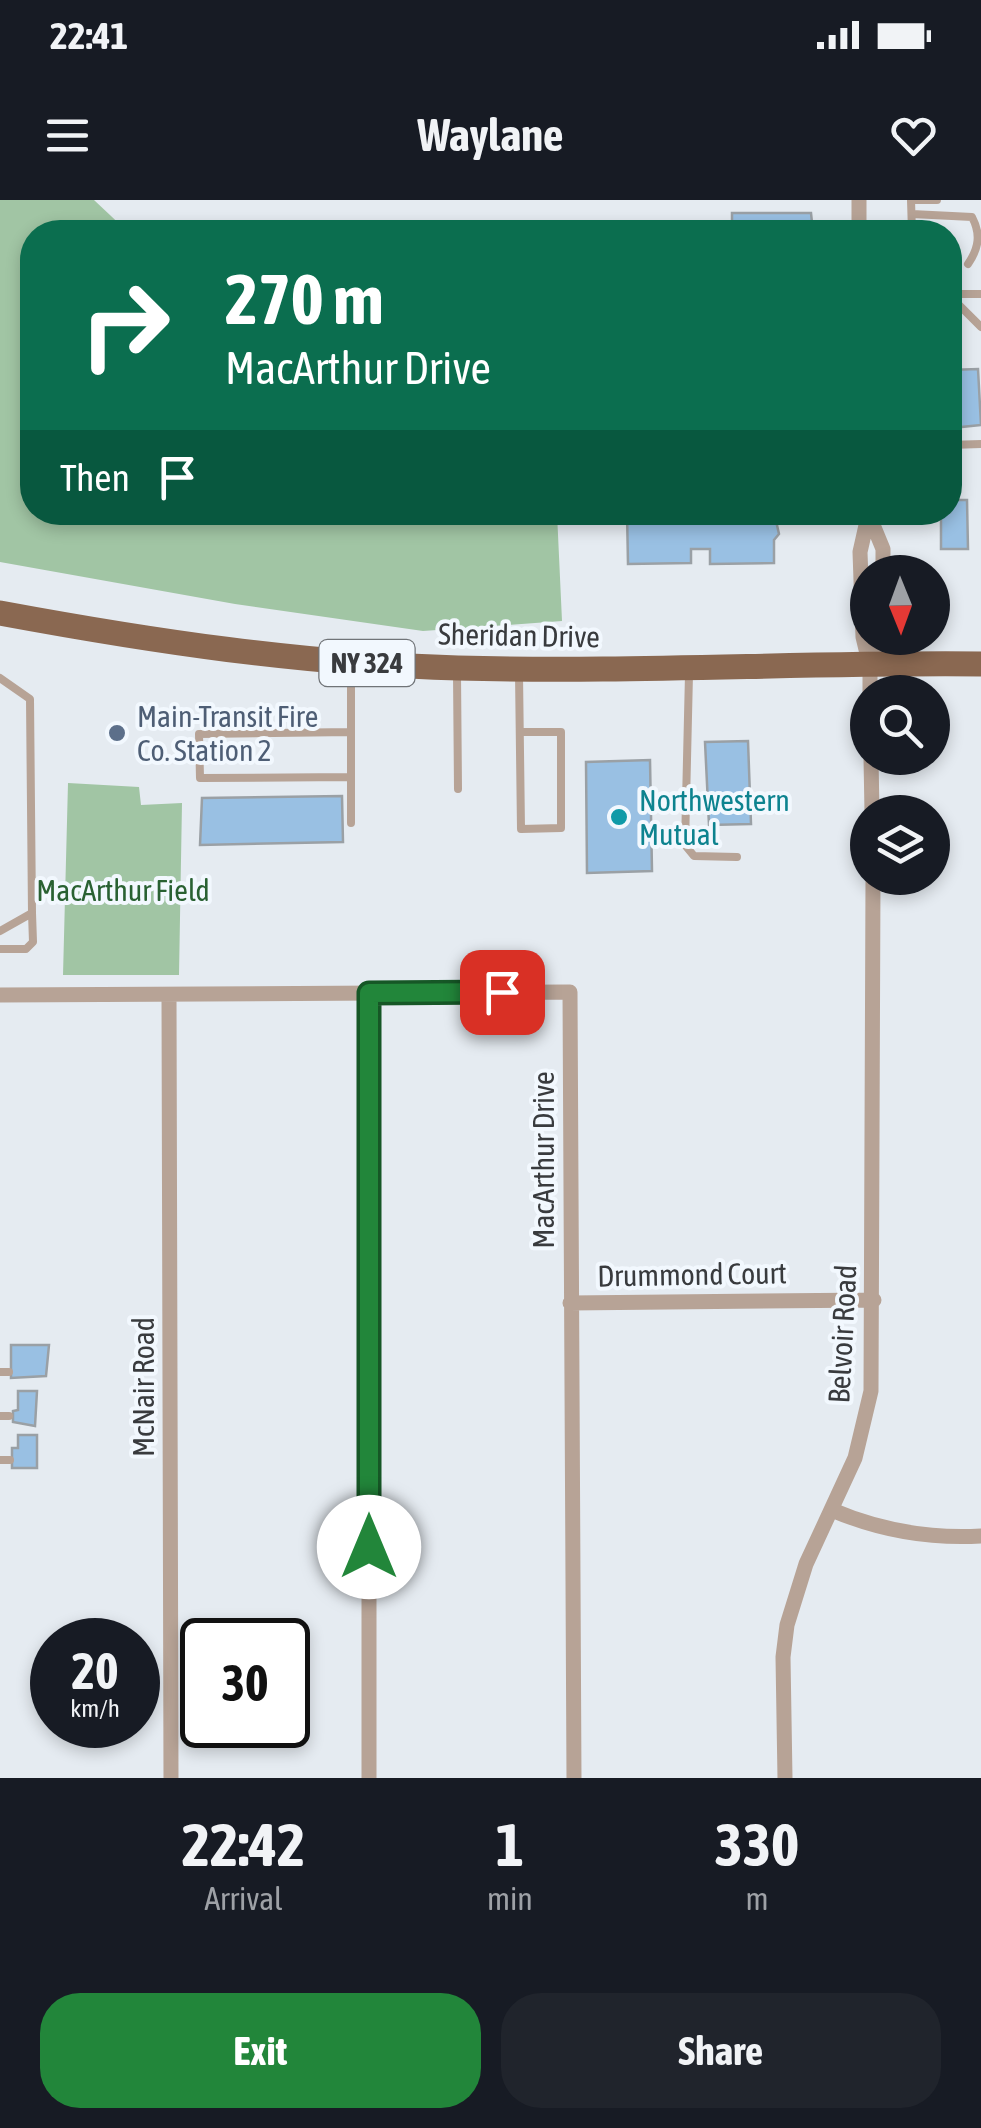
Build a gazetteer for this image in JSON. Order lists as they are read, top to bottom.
{
  "streets": {
    "main road": ["Sheridan Drive", "NY 324"],
    "street": [
      "MacArthur Drive",
      "Drummond Court",
      "Belvoir Road",
      "McNair Road"
    ]
  },
  "crossings": [
    ["MacArthur Drive", "Drummond Court"],
    ["MacArthur Drive", "McNair Road"],
    ["Drummond Court", "Belvoir Road"]
  ],
  "parks": ["MacArthur Field"],
  "places": ["Main-Transit Fire Co. Station 2", "Northwestern Mutual"],
  "north": "bottom",
  "page": {
    "status": "22:41",
    "header": "Waylane",
    "turn": ["270 m", "MacArthur Drive"],
    "then": "Then",
    "speed": "20 km/h",
    "limit": "30",
    "eta": [
      "22:42",
      "Arrival",
      "1",
      "min",
      "330",
      "m"
    ],
    "buttons": ["Exit", "Share"]
  }
}
